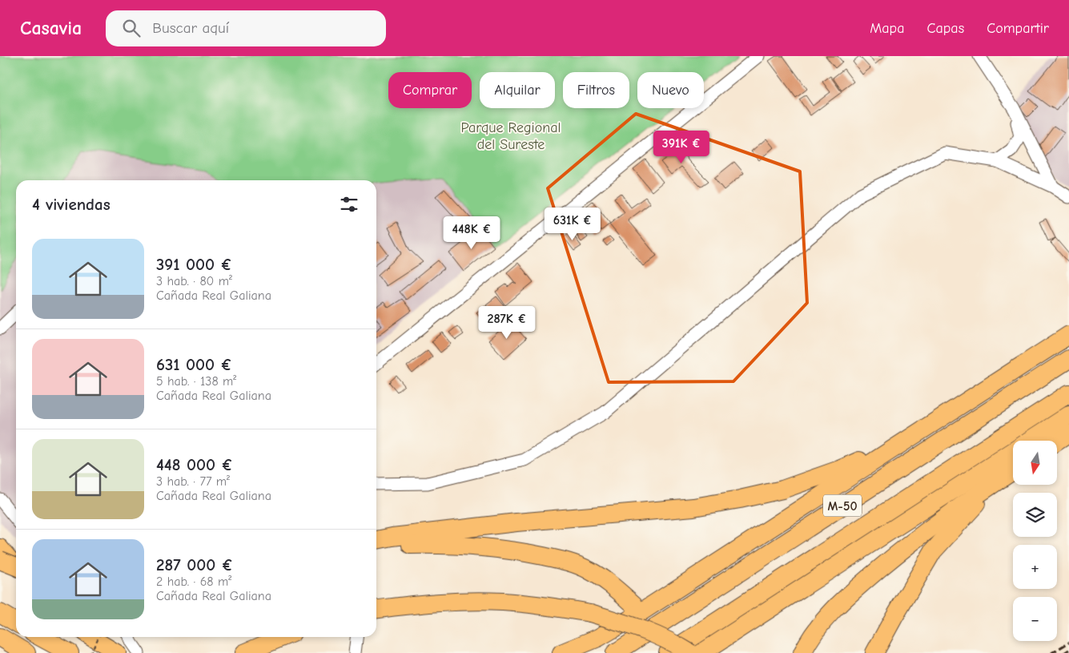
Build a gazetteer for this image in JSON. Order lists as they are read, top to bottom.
{
  "streets": {
    "highway": ["M-50"]
  },
  "parks": ["Parque Regional del Sureste"],
  "north": "bottom",
  "page": {
    "header": "Casavia",
    "search": "Buscar aquí",
    "nav": ["Mapa", "Capas", "Compartir"],
    "chip": [
      "Comprar",
      "Alquilar",
      "Filtros",
      "Nuevo"
    ],
    "price": [
      "391K €",
      "631K €",
      "448K €",
      "287K €"
    ],
    "heading": "4 viviendas",
    "list": [
      {
        "name": "391 000 €",
        "note": "3 hab. · 80 m² · Cañada Real Galiana"
      },
      {
        "name": "631 000 €",
        "note": "5 hab. · 138 m² · Cañada Real Galiana"
      },
      {
        "name": "448 000 €",
        "note": "3 hab. · 77 m² · Cañada Real Galiana"
      },
      {
        "name": "287 000 €",
        "note": "2 hab. · 68 m² · Cañada Real Galiana"
      }
    ],
    "map_buttons": ["+", "−"]
  }
}
